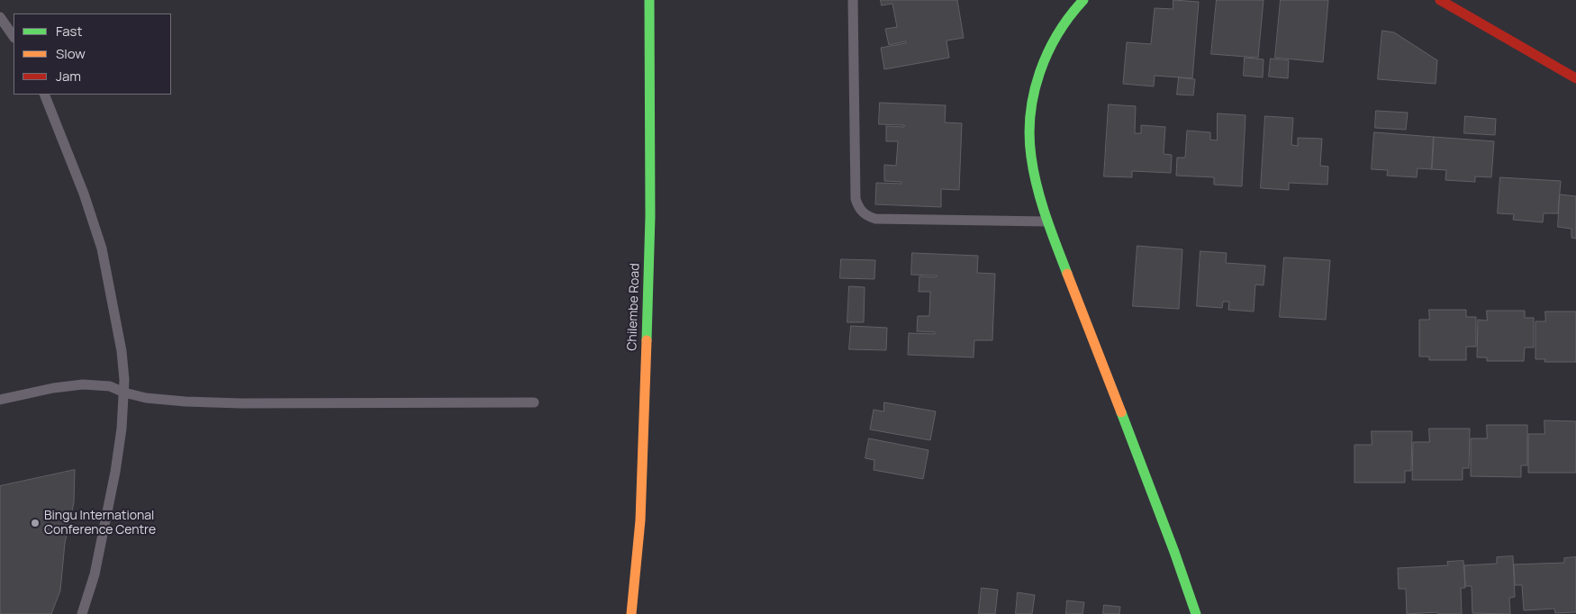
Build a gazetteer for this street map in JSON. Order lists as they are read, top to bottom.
{
  "streets": {
    "street": ["Chilembe Road"]
  },
  "places": ["Bingu International Conference Centre"],
  "legend": ["Fast", "Slow", "Jam"]
}
